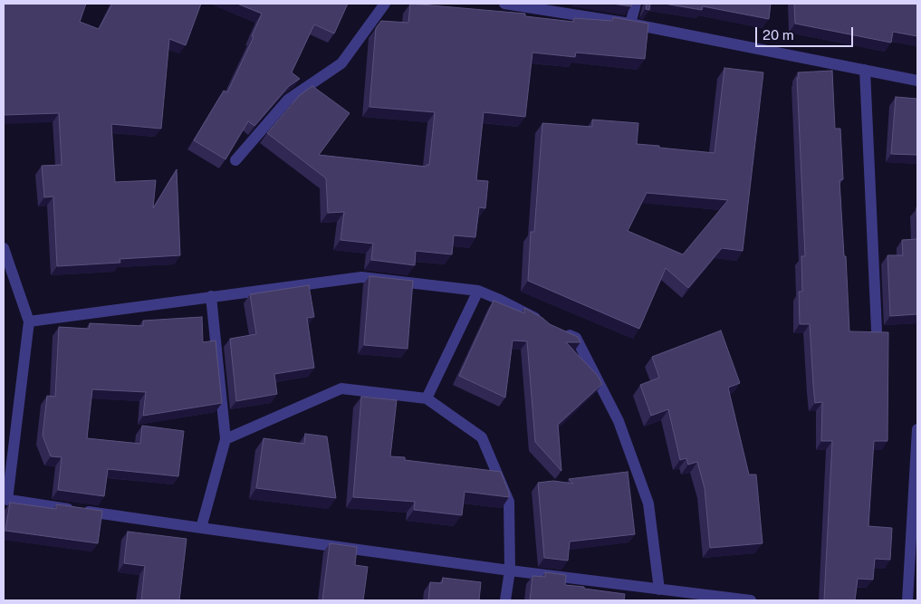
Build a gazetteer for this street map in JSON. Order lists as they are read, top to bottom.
{
  "scale_bar": "20 m"
}
